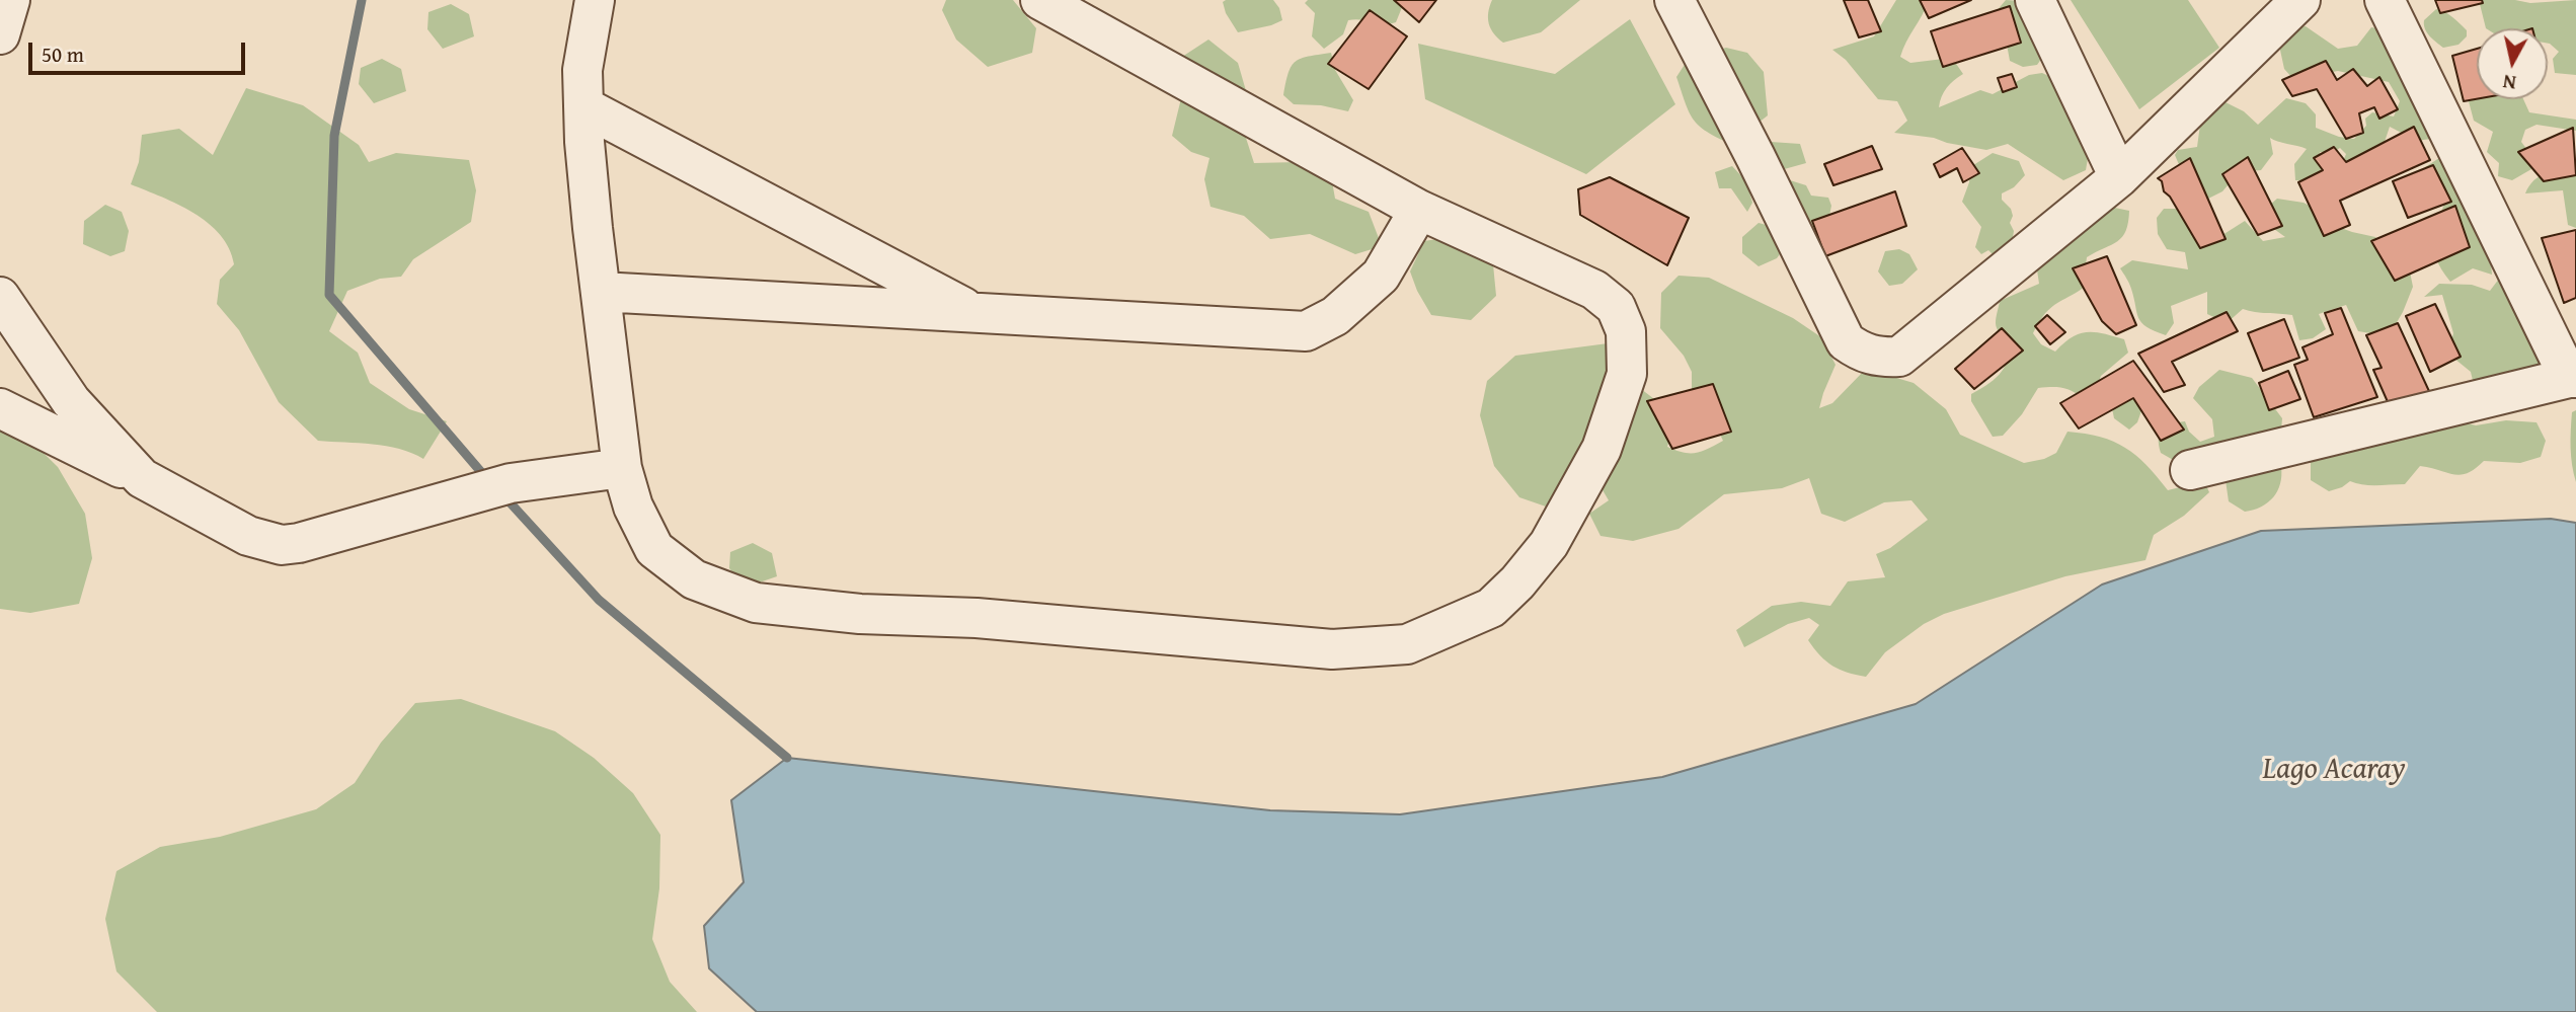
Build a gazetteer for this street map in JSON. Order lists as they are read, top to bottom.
{
  "water": ["Lago Acaray"],
  "scale_bar": "50 m",
  "north": "bottom"
}
